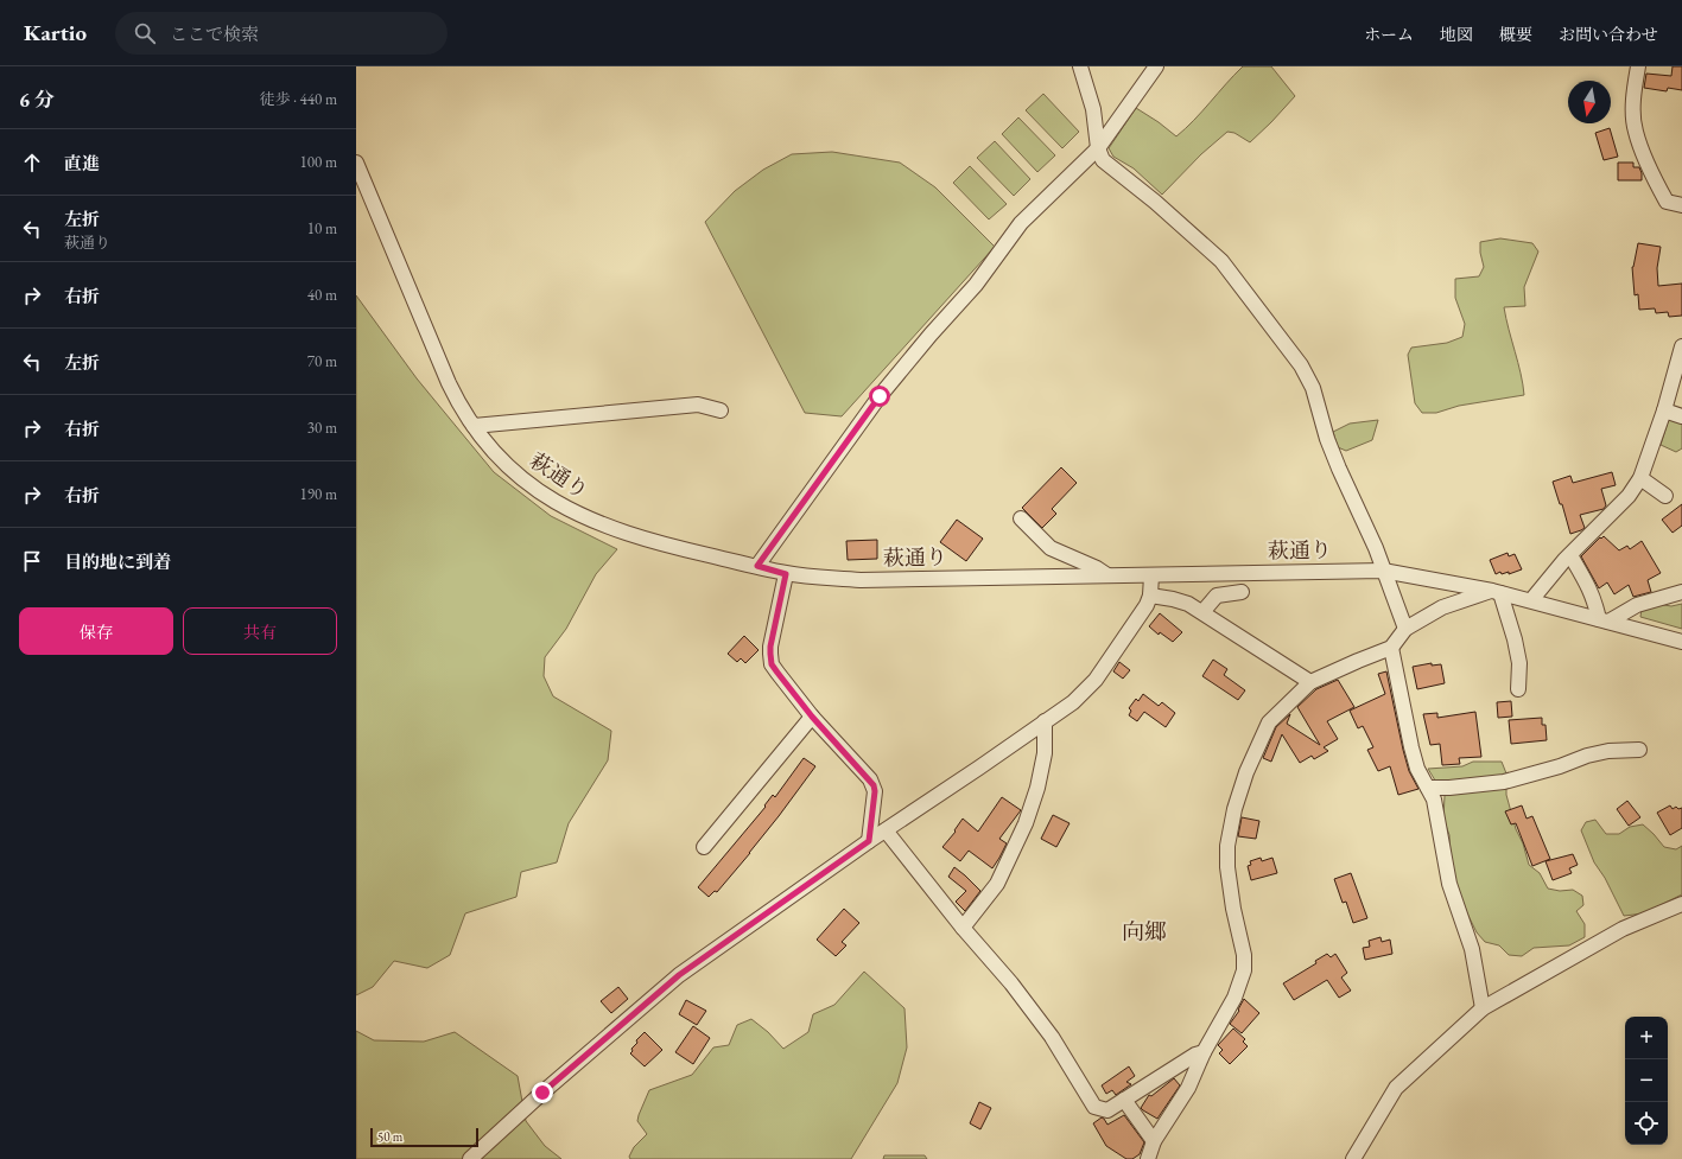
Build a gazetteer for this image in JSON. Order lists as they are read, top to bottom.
{
  "streets": {
    "street": ["萩通り"]
  },
  "districts": ["向郷"],
  "scale_bar": "50 m",
  "north": "bottom",
  "page": {
    "header": "Kartio",
    "search": "ここで検索",
    "nav": [
      "ホーム",
      "地図",
      "概要",
      "お問い合わせ"
    ],
    "heading": ["6 分", "徒歩 · 440 m"],
    "list": [
      ["直進", "100 m"],
      ["左折", "萩通り", "10 m"],
      ["右折", "40 m"],
      ["左折", "70 m"],
      ["右折", "30 m"],
      ["右折", "190 m"],
      "目的地に到着"
    ],
    "buttons": ["保存", "共有"],
    "map_buttons": ["+", "−"],
    "scale": "50 m"
  }
}
